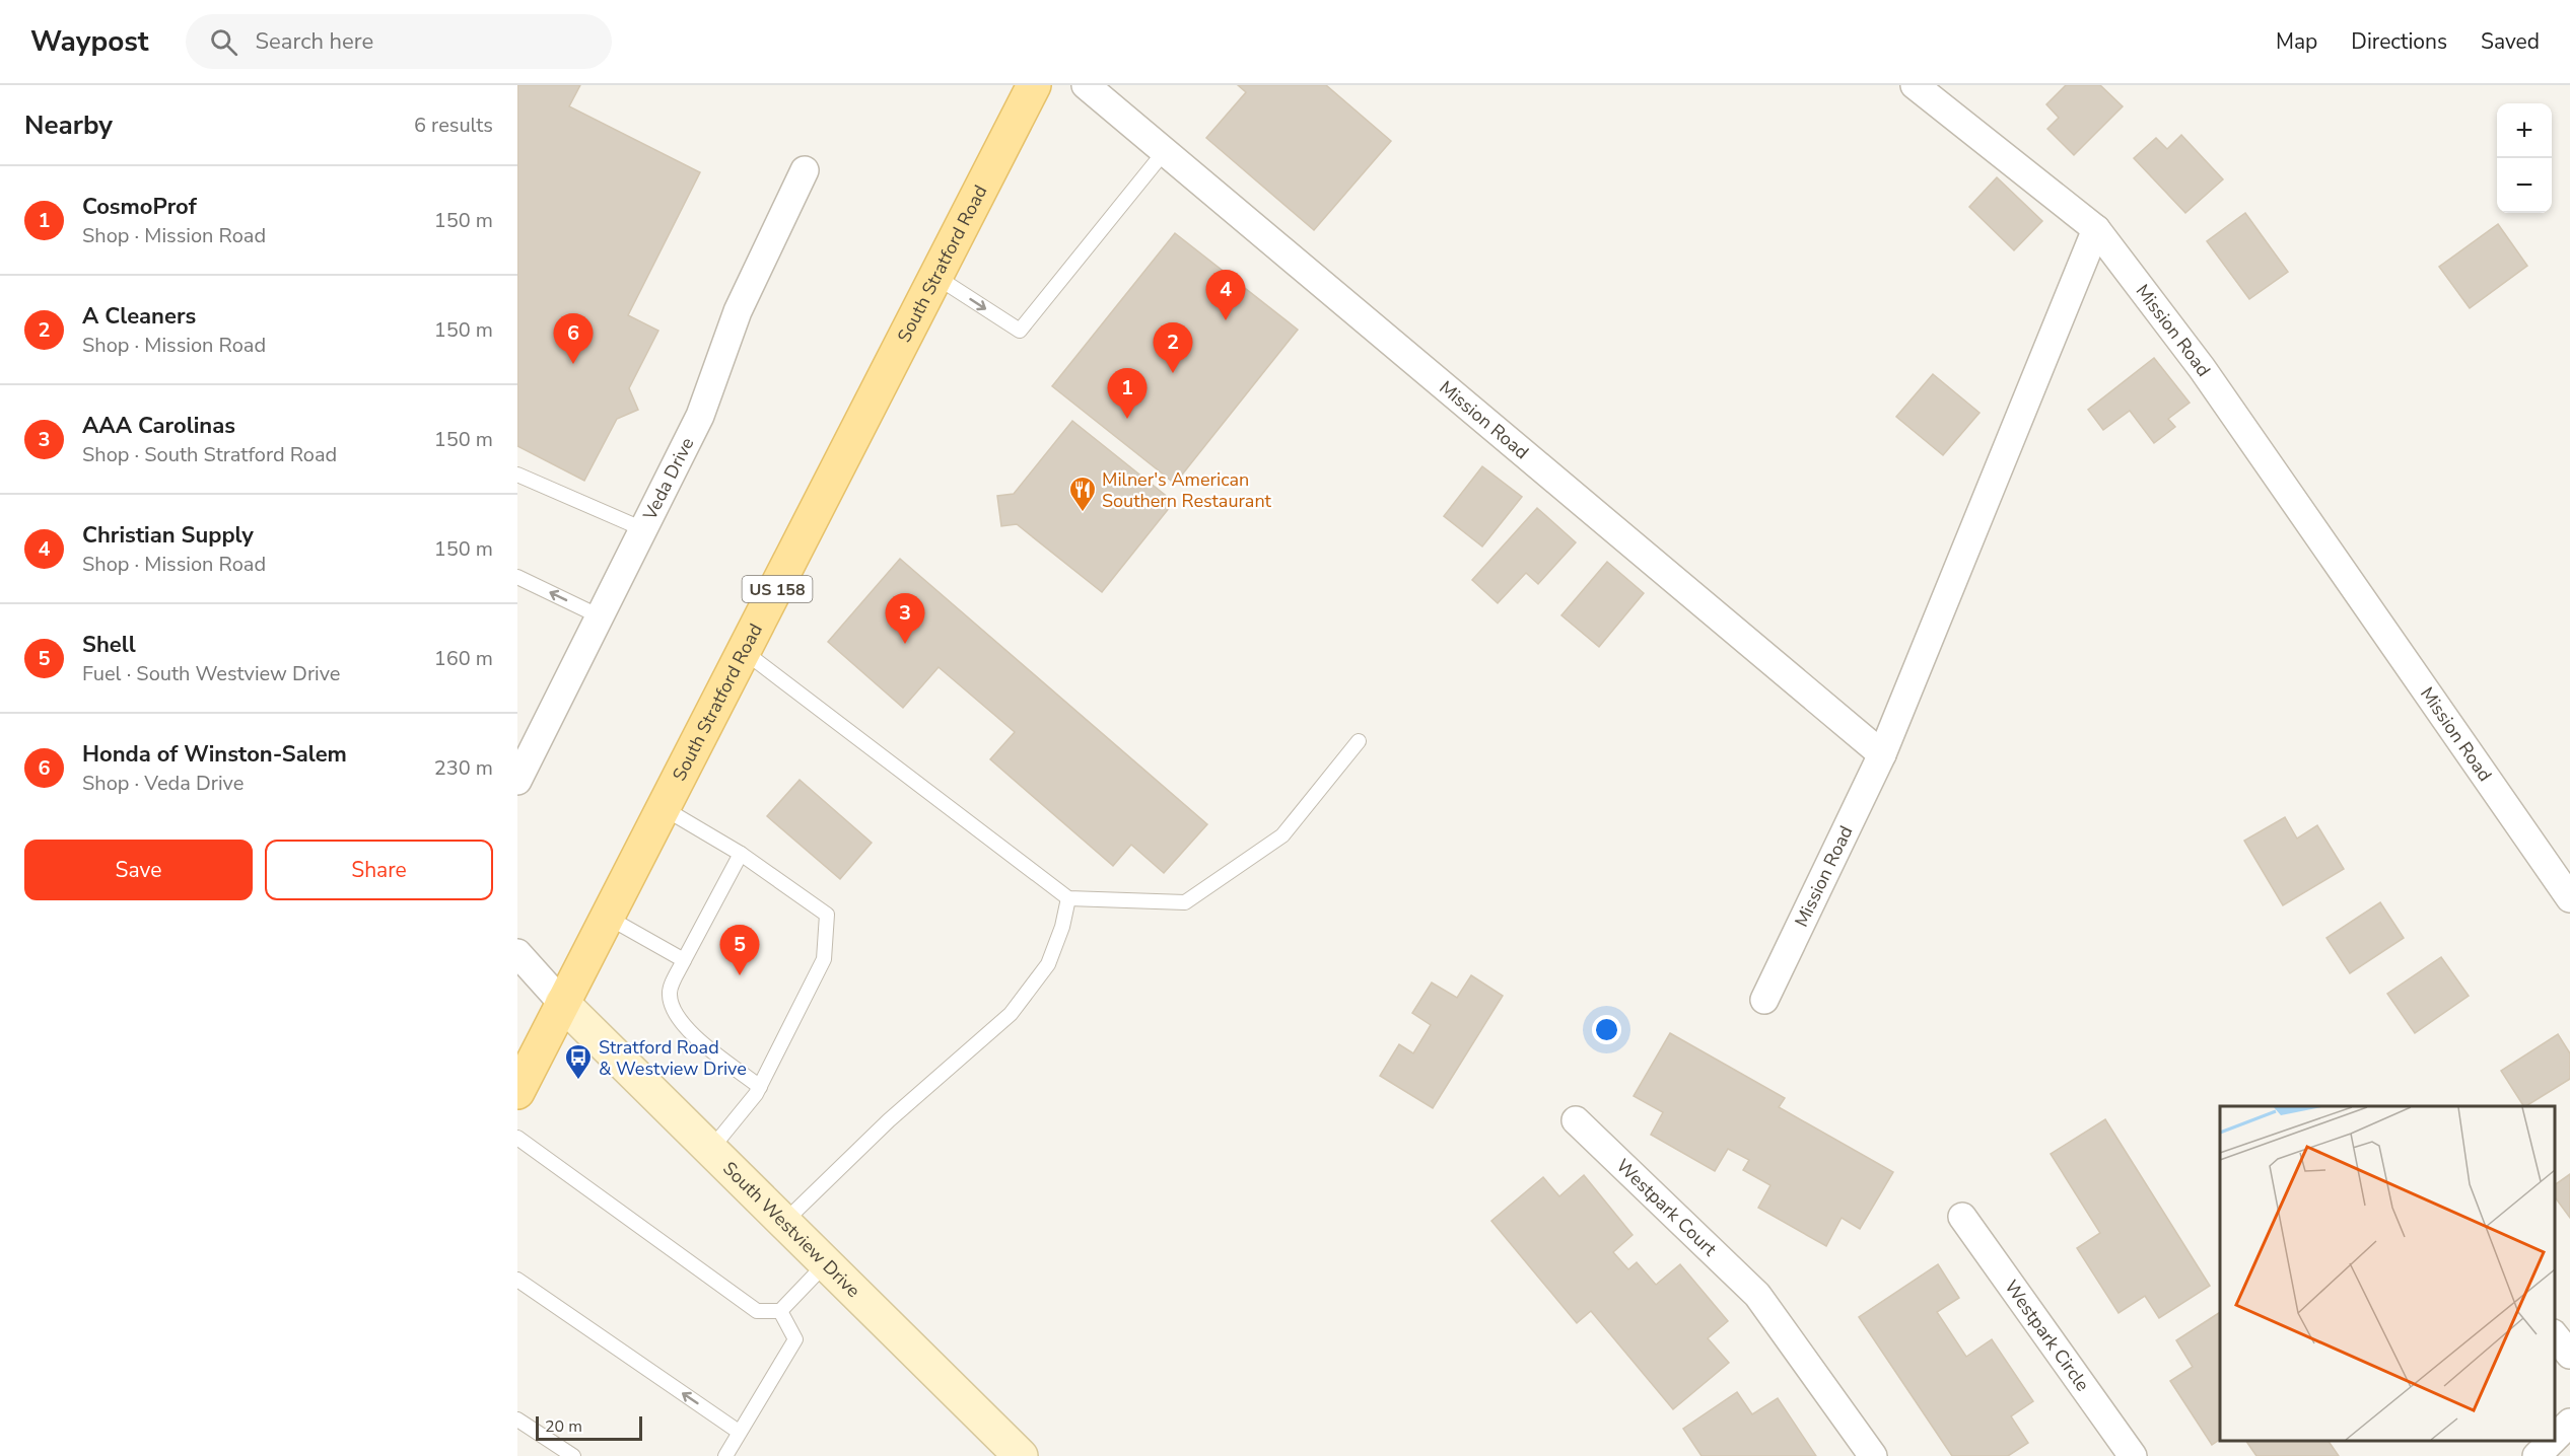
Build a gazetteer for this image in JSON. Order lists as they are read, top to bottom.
{
  "streets": {
    "main road": ["South Stratford Road", "US 158"],
    "street": [
      "Mission Road",
      "Veda Drive",
      "Westpark Court",
      "South Westview Drive",
      "Westpark Circle"
    ]
  },
  "crossings": [
    ["South Stratford Road", "South Westview Drive"]
  ],
  "places": {
    "restaurant": ["Milner's American Southern Restaurant"],
    "bus stop": ["Stratford Road & Westview Drive"]
  },
  "scale_bar": "20 m",
  "page": {
    "header": "Waypost",
    "search": "Search here",
    "nav": ["Map", "Directions", "Saved"],
    "heading": ["Nearby", "6 results"],
    "map_buttons": ["+", "−"],
    "list": [
      {
        "mark": "1",
        "name": "CosmoProf",
        "note": "Shop · Mission Road",
        "value": "150 m"
      },
      {
        "mark": "2",
        "name": "A Cleaners",
        "note": "Shop · Mission Road",
        "value": "150 m"
      },
      {
        "mark": "3",
        "name": "AAA Carolinas",
        "note": "Shop · South Stratford Road",
        "value": "150 m"
      },
      {
        "mark": "4",
        "name": "Christian Supply",
        "note": "Shop · Mission Road",
        "value": "150 m"
      },
      {
        "mark": "5",
        "name": "Shell",
        "note": "Fuel · South Westview Drive",
        "value": "160 m"
      },
      {
        "mark": "6",
        "name": "Honda of Winston-Salem",
        "note": "Shop · Veda Drive",
        "value": "230 m"
      }
    ],
    "pins": [
      "4",
      "6",
      "2",
      "1",
      "3",
      "5"
    ],
    "buttons": ["Save", "Share"],
    "scale": "20 m"
  }
}
